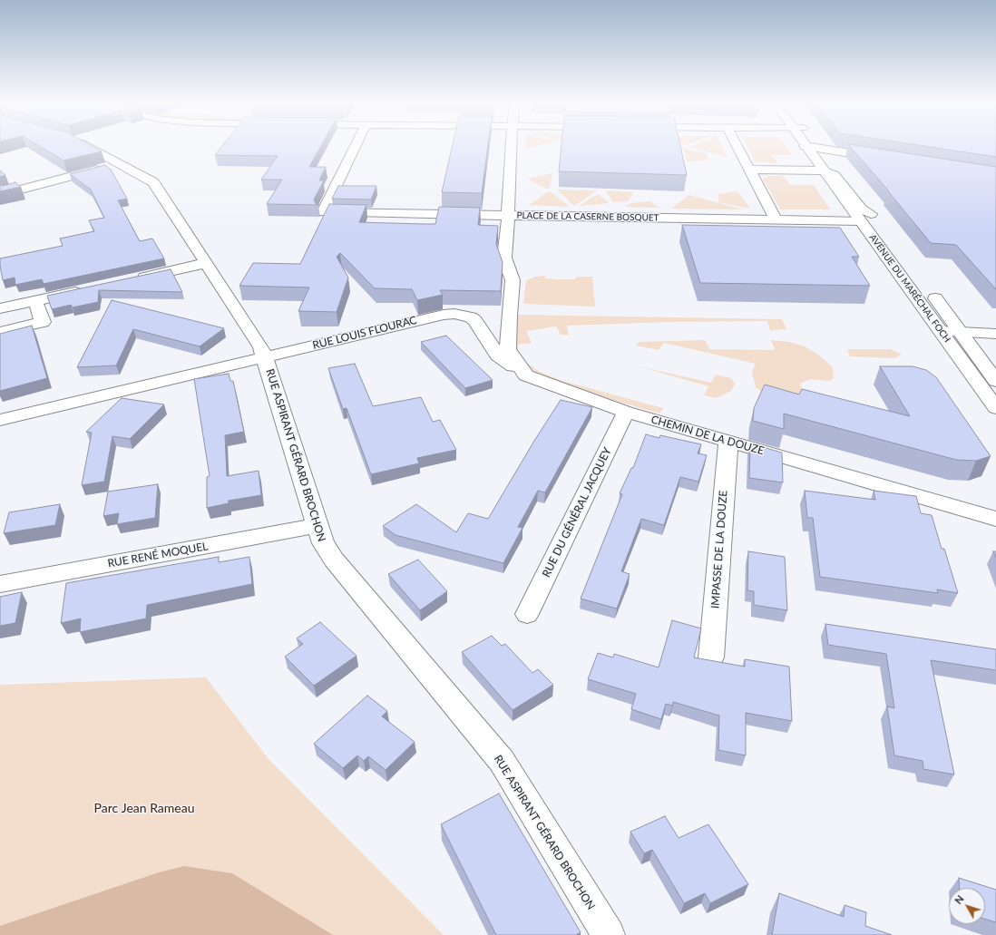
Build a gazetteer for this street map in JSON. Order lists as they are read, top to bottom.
{
  "streets": {
    "street": [
      "PLACE DE LA CASERNE BOSQUET",
      "AVENUE DU MARÉCHAL FOCH",
      "RUE LOUIS FLOURAC",
      "CHEMIN DE LA DOUZE",
      "RUE ASPIRANT GÉRARD BROCHON",
      "RUE DU GÉNÉRAL JACQUEY",
      "IMPASSE DE LA DOUZE",
      "RUE RENÉ MOQUEL"
    ]
  },
  "crossings": [
    ["PLACE DE LA CASERNE BOSQUET", "AVENUE DU MARÉCHAL FOCH"],
    ["RUE LOUIS FLOURAC", "CHEMIN DE LA DOUZE"],
    ["RUE LOUIS FLOURAC", "RUE ASPIRANT GÉRARD BROCHON"],
    ["CHEMIN DE LA DOUZE", "RUE DU GÉNÉRAL JACQUEY"],
    ["CHEMIN DE LA DOUZE", "IMPASSE DE LA DOUZE"],
    ["RUE ASPIRANT GÉRARD BROCHON", "RUE RENÉ MOQUEL"]
  ],
  "parks": ["Parc Jean Rameau"],
  "north": "top left"
}
